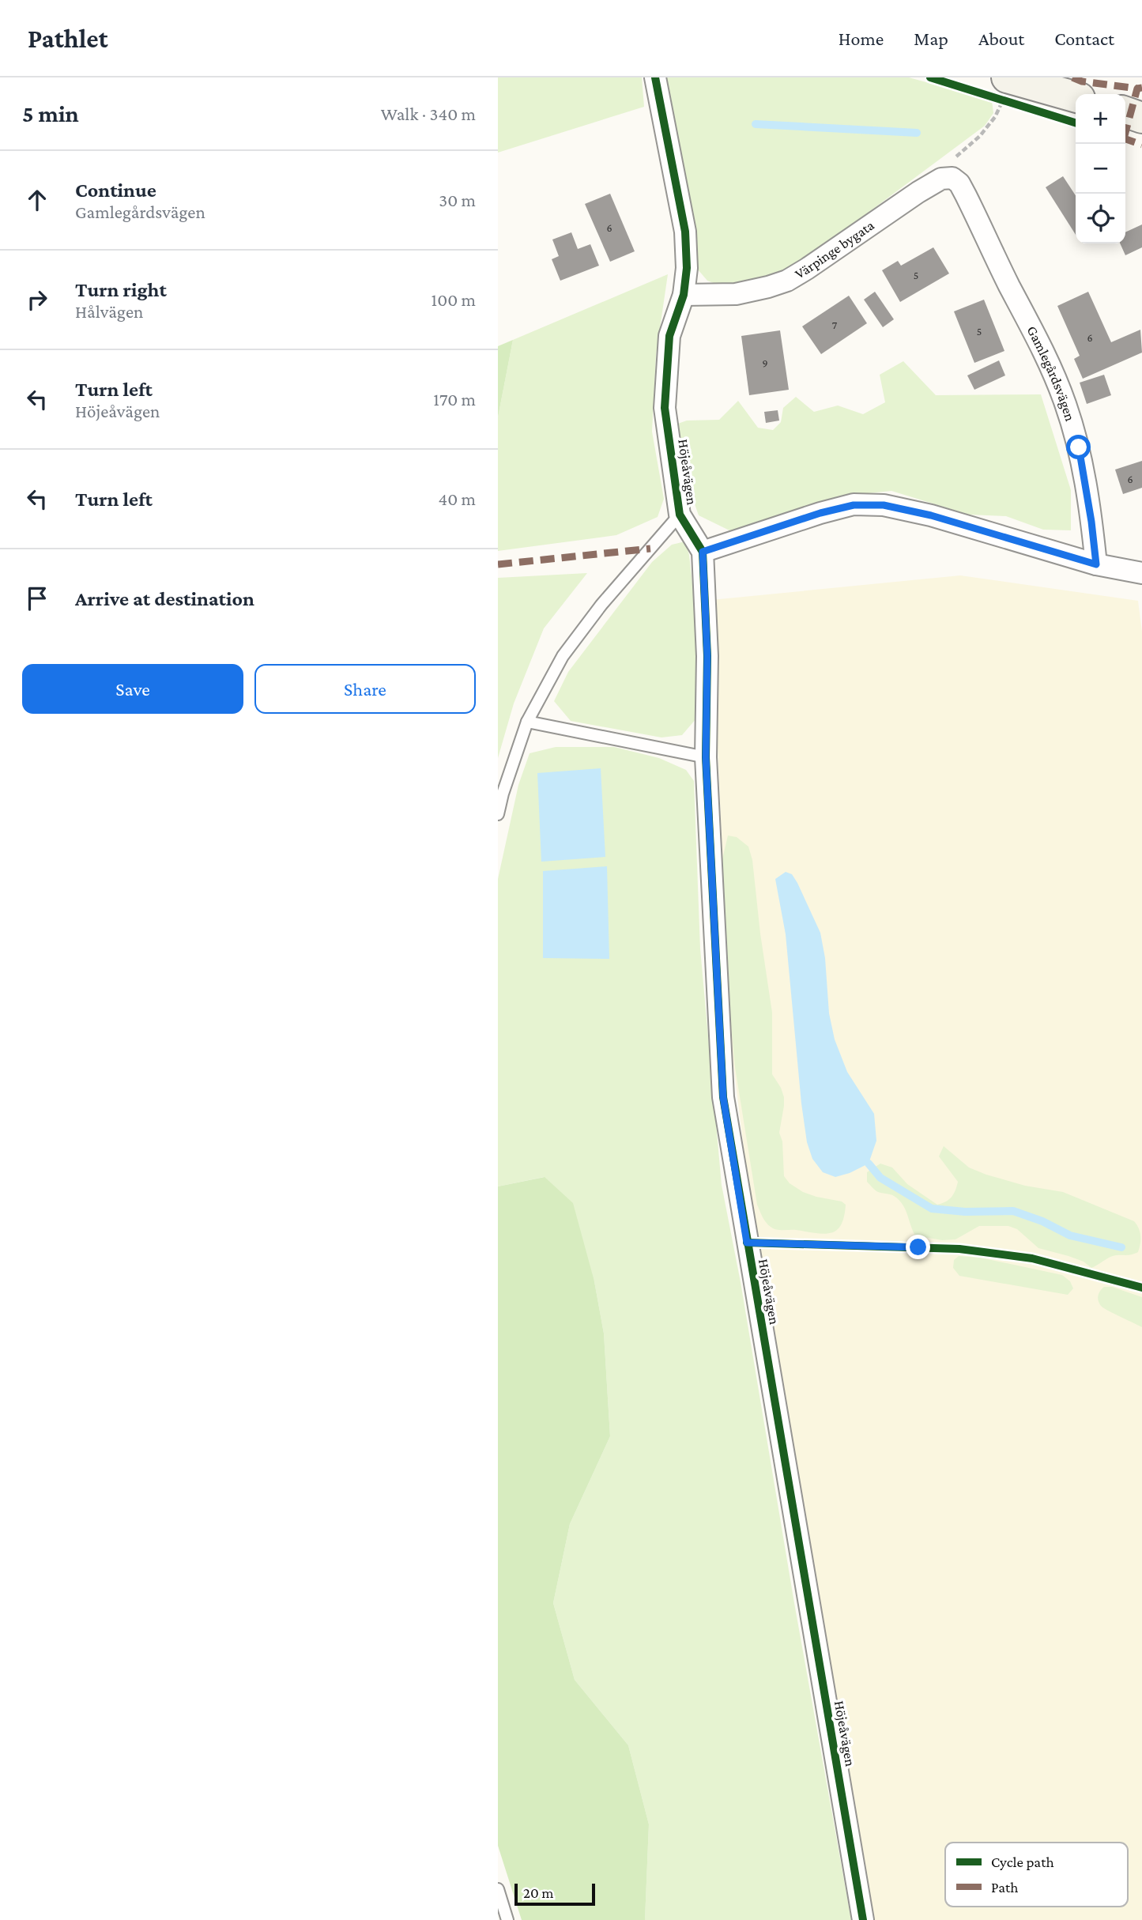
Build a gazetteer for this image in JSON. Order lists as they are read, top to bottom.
{
  "streets": {
    "street": ["Värpinge bygata", "Gamlegårdsvägen", "Höjeåvägen"]
  },
  "crossings": [
    ["Värpinge bygata", "Gamlegårdsvägen"],
    ["Värpinge bygata", "Höjeåvägen"]
  ],
  "house_numbers": [
    "6",
    "5",
    "7",
    "5",
    "6",
    "9",
    "6"
  ],
  "legend": ["Cycle path", "Path"],
  "scale_bar": "20 m",
  "page": {
    "header": "Pathlet",
    "nav": [
      "Home",
      "Map",
      "About",
      "Contact"
    ],
    "heading": ["5 min", "Walk · 340 m"],
    "map_buttons": ["+", "−"],
    "list": [
      ["Continue", "Gamlegårdsvägen", "30 m"],
      ["Turn right", "Hålvägen", "100 m"],
      ["Turn left", "Höjeåvägen", "170 m"],
      ["Turn left", "40 m"],
      "Arrive at destination"
    ],
    "buttons": ["Save", "Share"],
    "scale": "20 m"
  }
}
